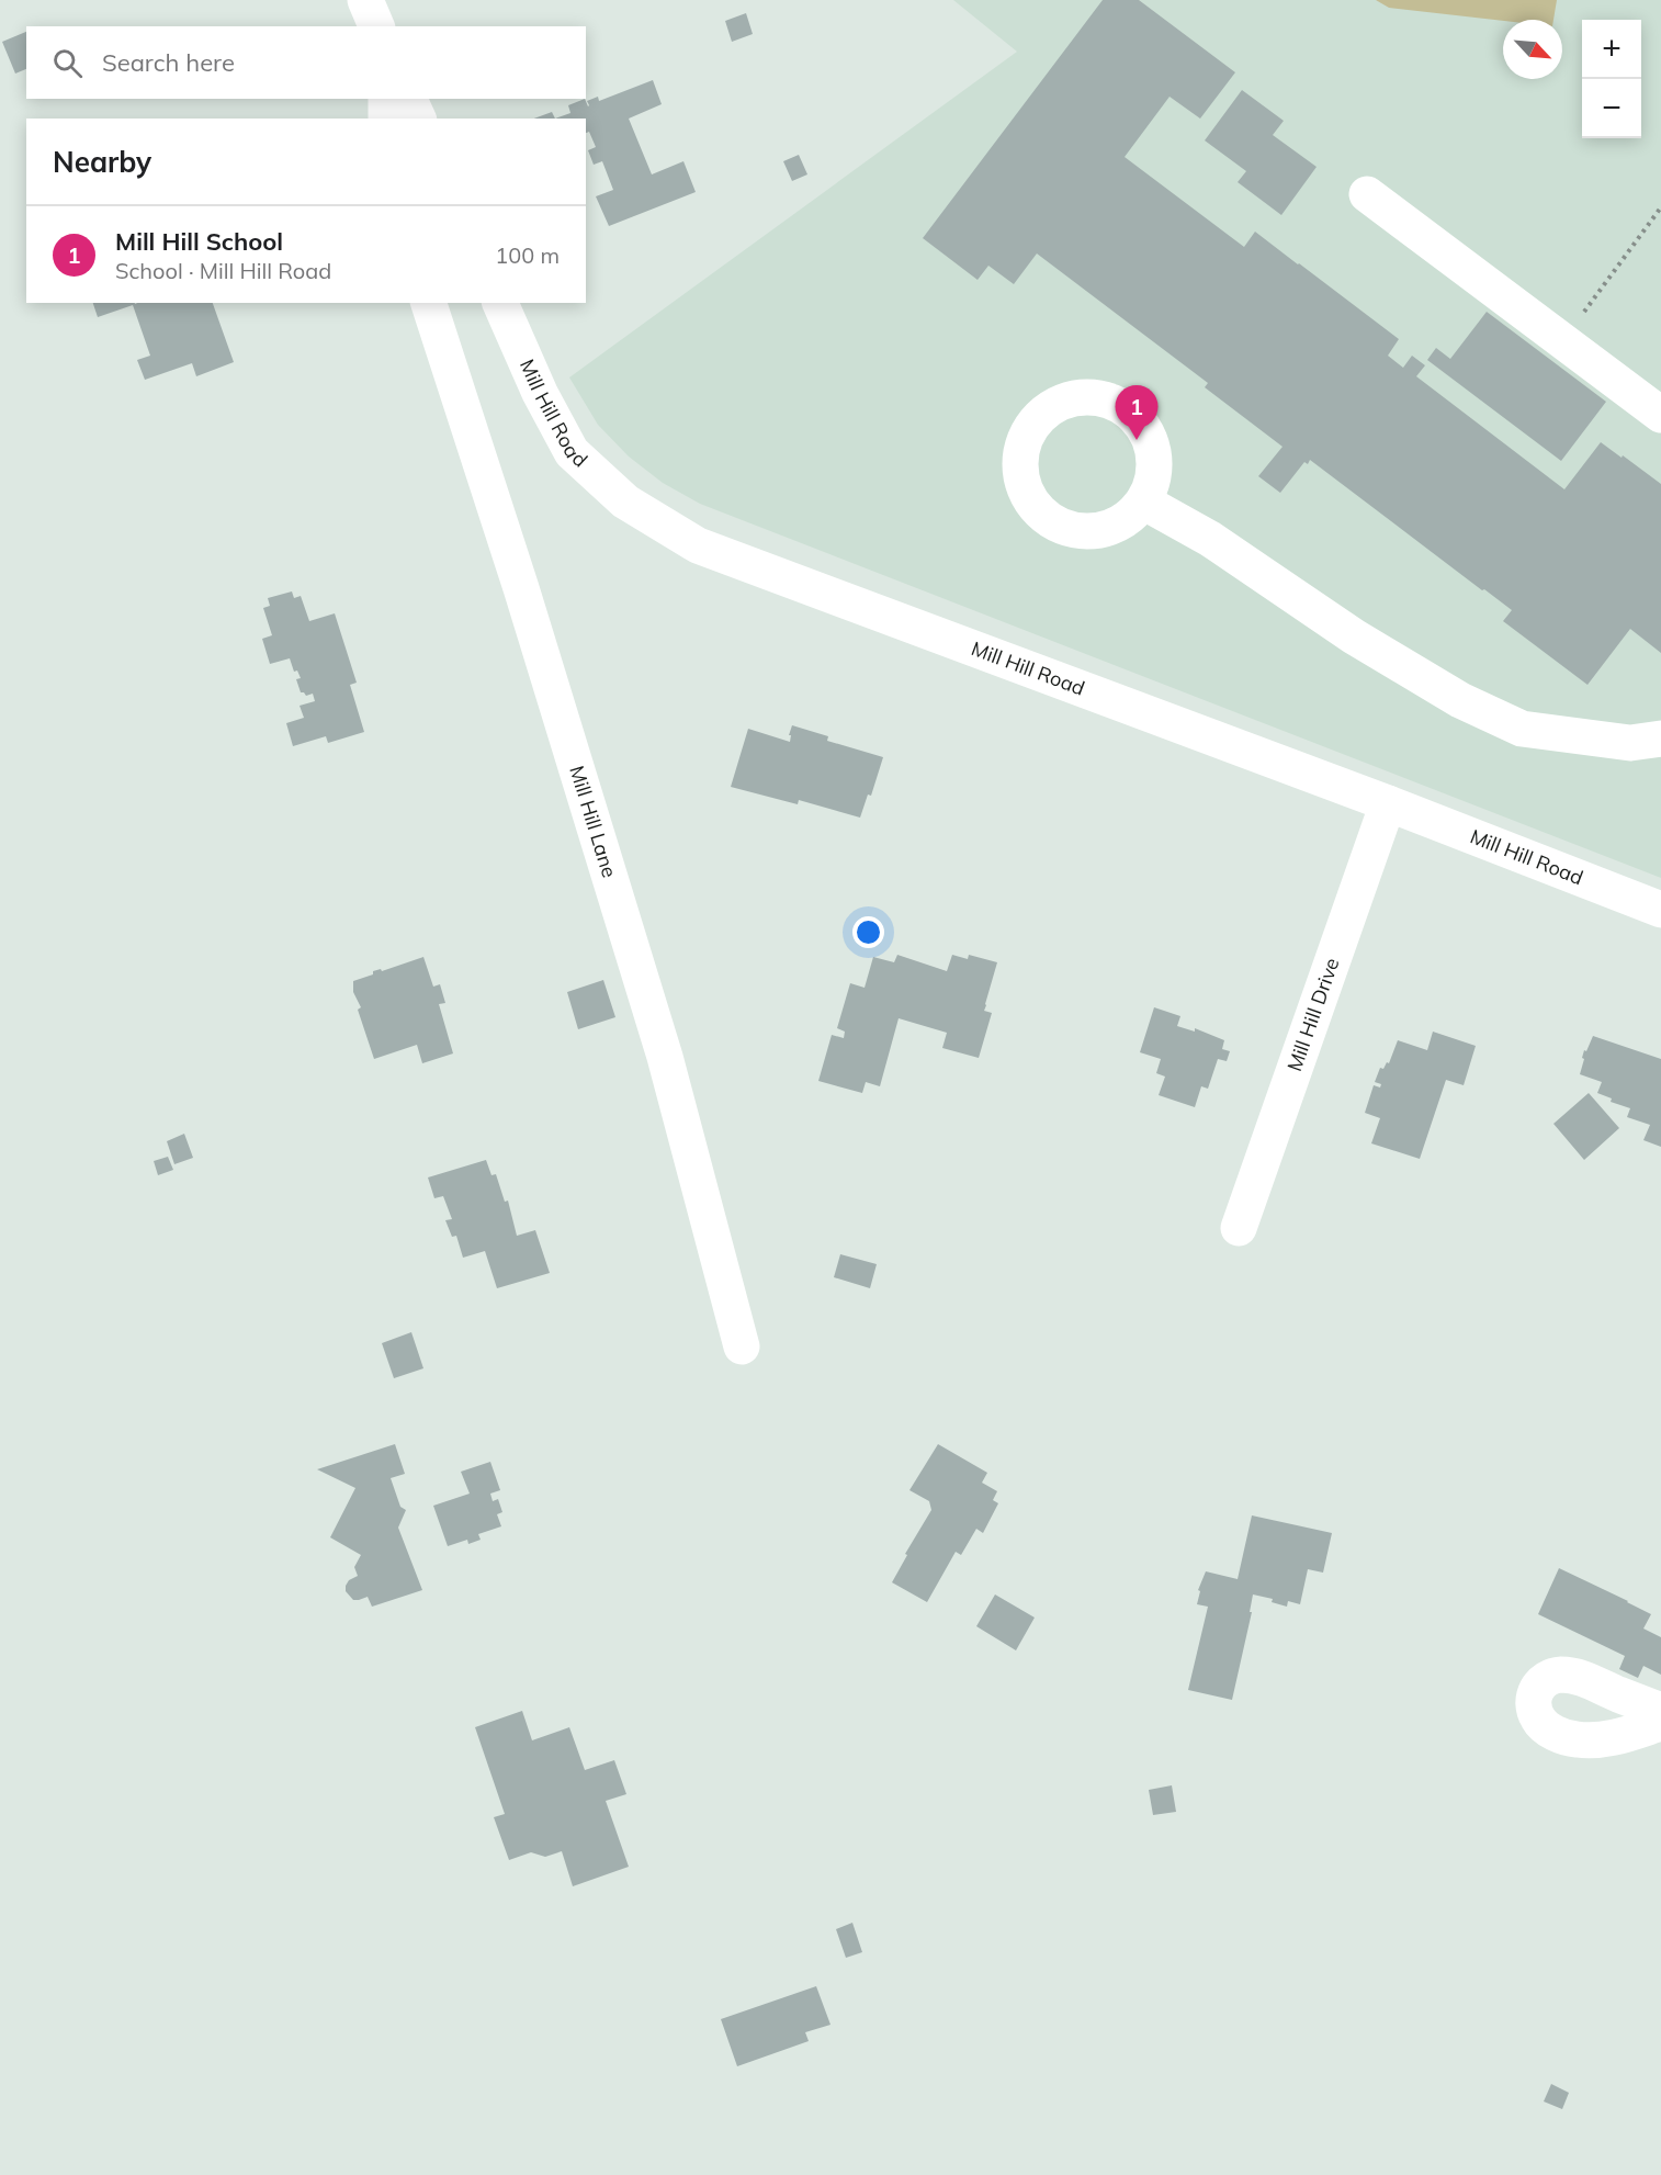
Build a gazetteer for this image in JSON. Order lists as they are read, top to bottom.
{
  "streets": {
    "street": ["Mill Hill Road", "Mill Hill Lane", "Mill Hill Drive"]
  },
  "crossings": [
    ["Mill Hill Road", "Mill Hill Drive"]
  ],
  "north": "bottom right",
  "page": {
    "map_buttons": ["+", "−"],
    "search": "Search here",
    "heading": "Nearby",
    "list": [
      {
        "mark": "1",
        "name": "Mill Hill School",
        "note": "School · Mill Hill Road",
        "value": "100 m"
      }
    ],
    "pins": "1"
  }
}
